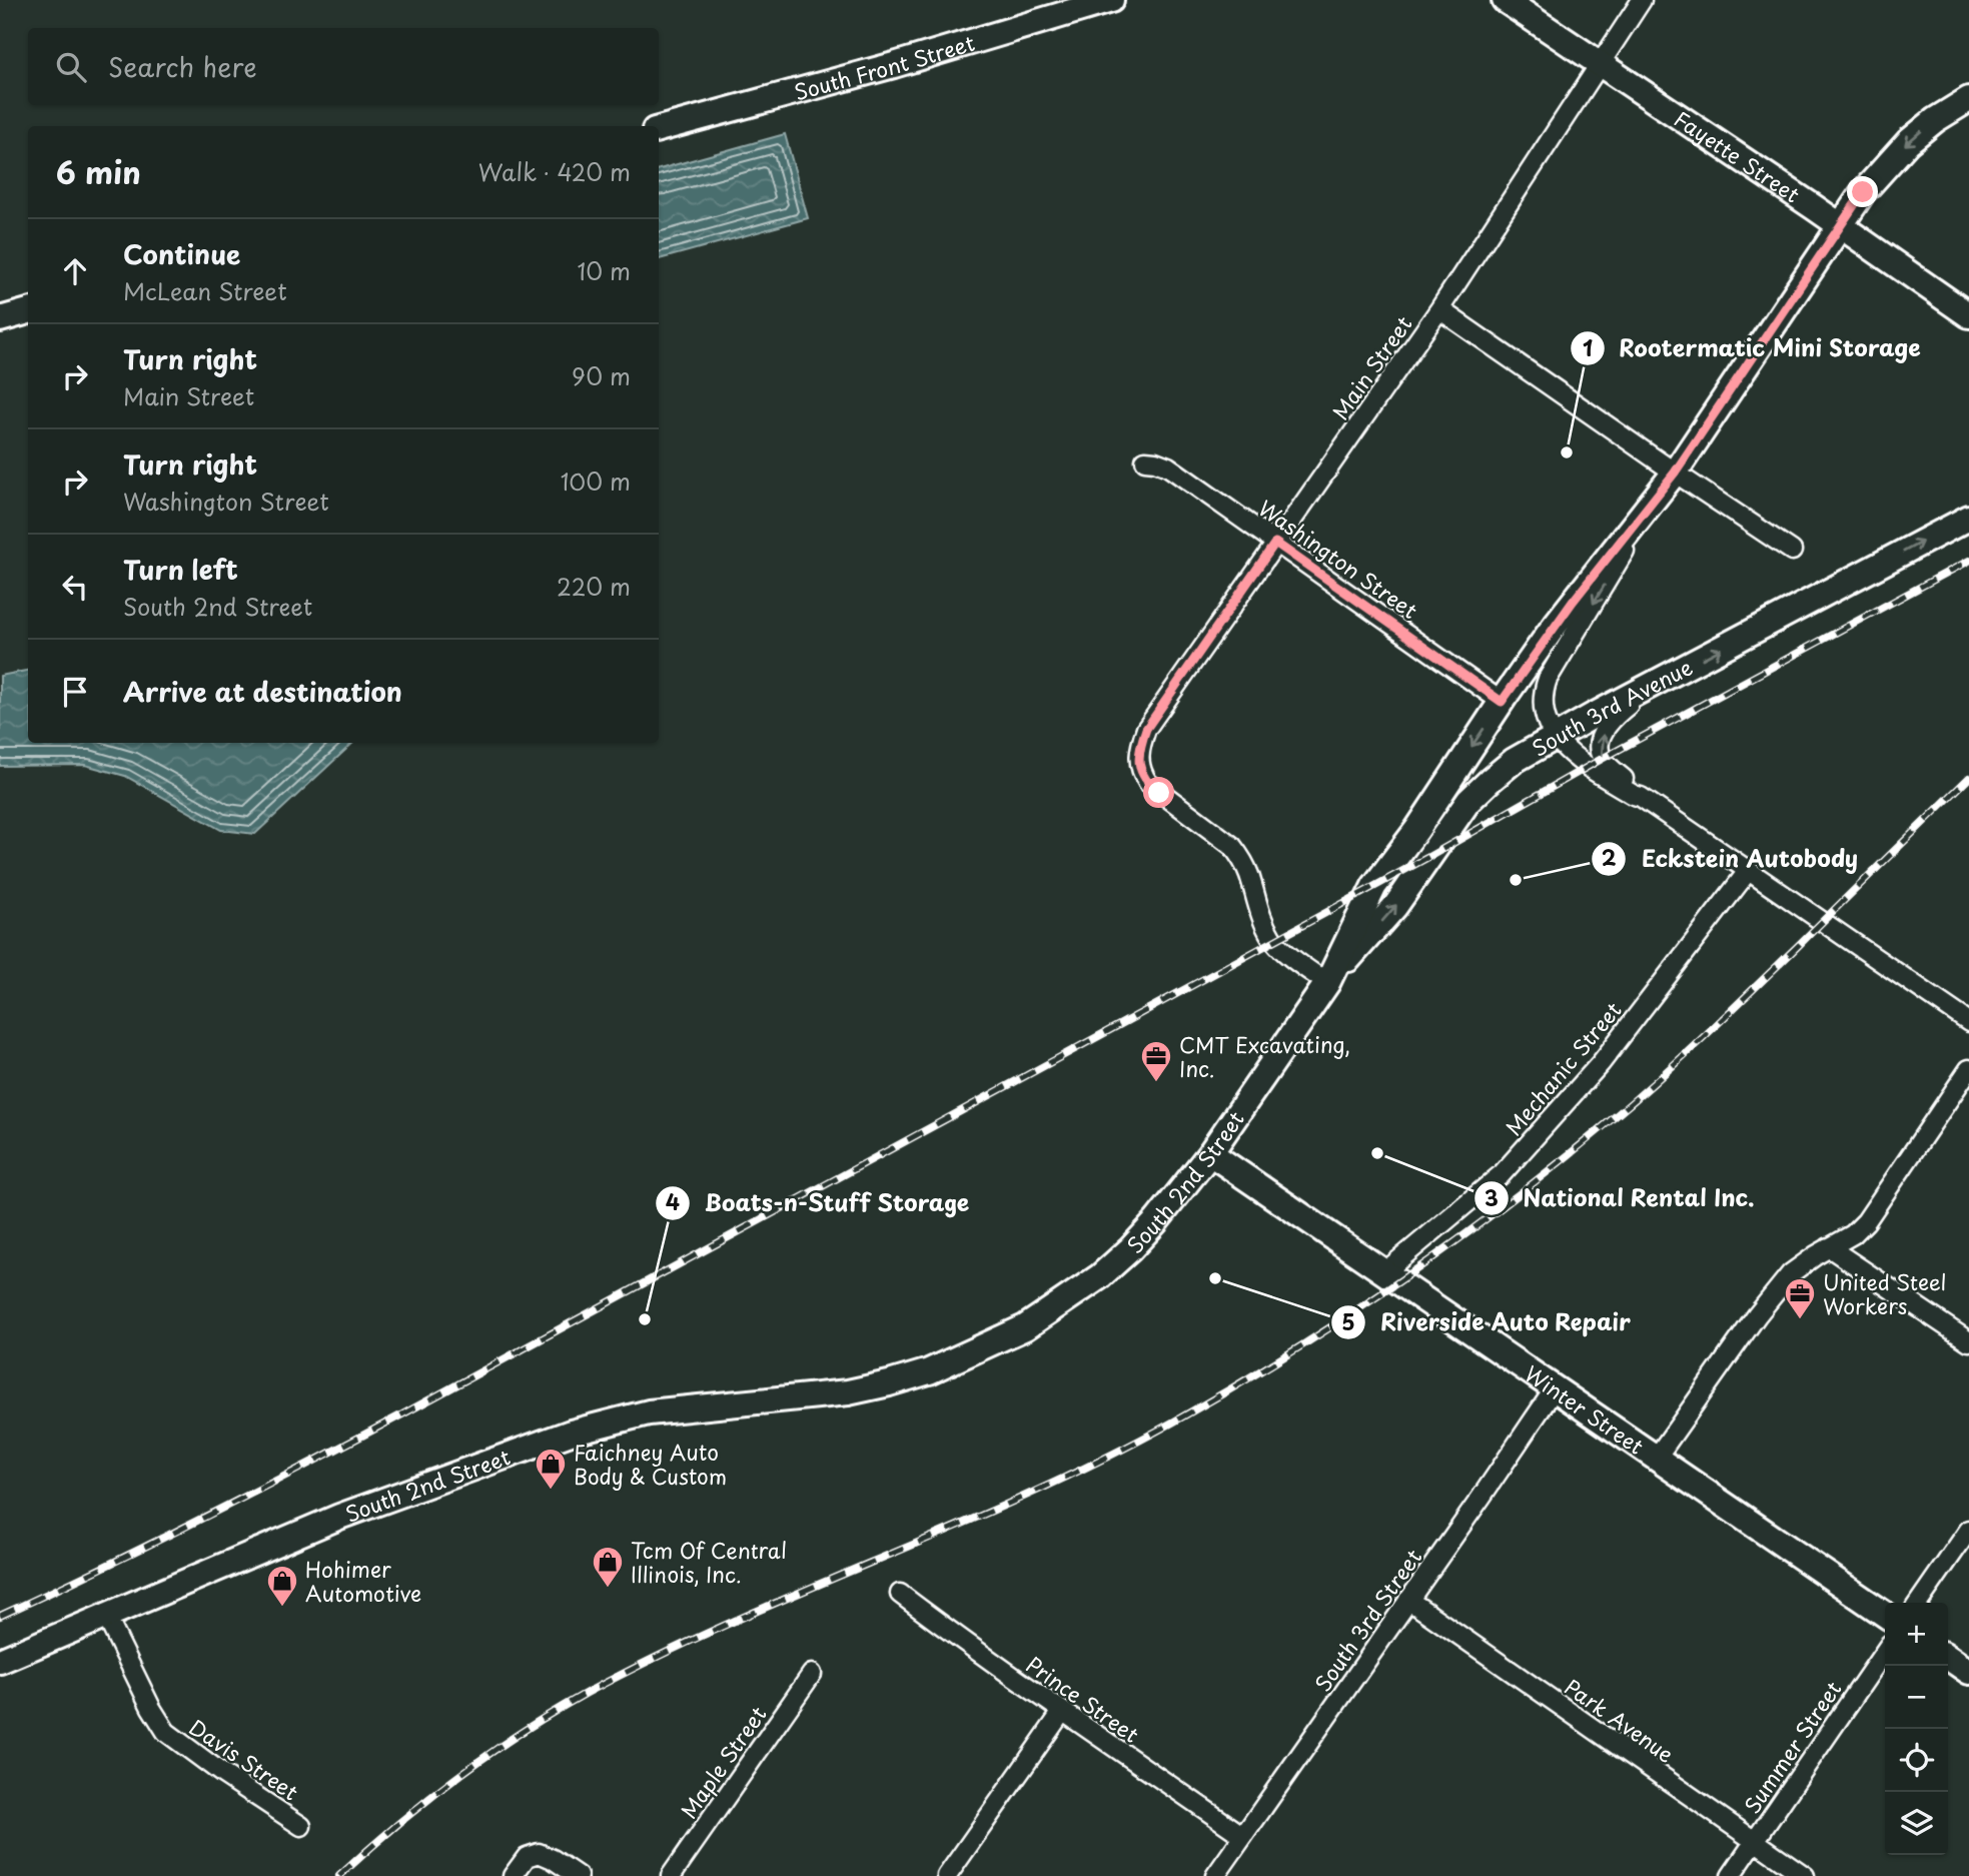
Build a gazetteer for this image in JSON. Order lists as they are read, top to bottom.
{
  "streets": {
    "main road": [
      "South Front Street",
      "Fayette Street",
      "South 3rd Avenue",
      "South 2nd Street",
      "Winter Street"
    ],
    "street": [
      "Main Street",
      "Washington Street",
      "Mechanic Street",
      "South 3rd Street",
      "Prince Street",
      "Park Avenue",
      "Summer Street",
      "Davis Street",
      "Maple Street"
    ]
  },
  "crossings": [
    ["Fayette Street", "Main Street"],
    ["Fayette Street", "South 2nd Street"],
    ["Main Street", "Washington Street"],
    ["Main Street", "South 3rd Avenue"],
    ["Main Street", "South 2nd Street"],
    ["Washington Street", "South 2nd Street"],
    ["South 3rd Avenue", "South 2nd Street"],
    ["Mechanic Street", "Winter Street"],
    ["South 2nd Street", "Winter Street"],
    ["South 2nd Street", "Davis Street"],
    ["Winter Street", "South 3rd Street"],
    ["South 3rd Street", "Prince Street"],
    ["South 3rd Street", "Park Avenue"],
    ["Park Avenue", "Summer Street"]
  ],
  "one_way": ["South 3rd Avenue"],
  "places": {
    "other": [
      "Rootermatic Mini Storage",
      "Eckstein Autobody",
      "National Rental Inc.",
      "Riverside Auto Repair",
      "Boats-n-Stuff Storage"
    ],
    "office": ["CMT Excavating, Inc.", "United Steel Workers"],
    "shop": ["Faichney Auto Body & Custom", "Tcm Of Central Illinois, Inc.", "Hohimer Automotive"]
  },
  "page": {
    "search": "Search here",
    "heading": ["6 min", "Walk · 420 m"],
    "list": [
      ["Continue", "McLean Street", "10 m"],
      ["Turn right", "Main Street", "90 m"],
      ["Turn right", "Washington Street", "100 m"],
      ["Turn left", "South 2nd Street", "220 m"],
      "Arrive at destination"
    ],
    "map_buttons": ["+", "−"]
  }
}
